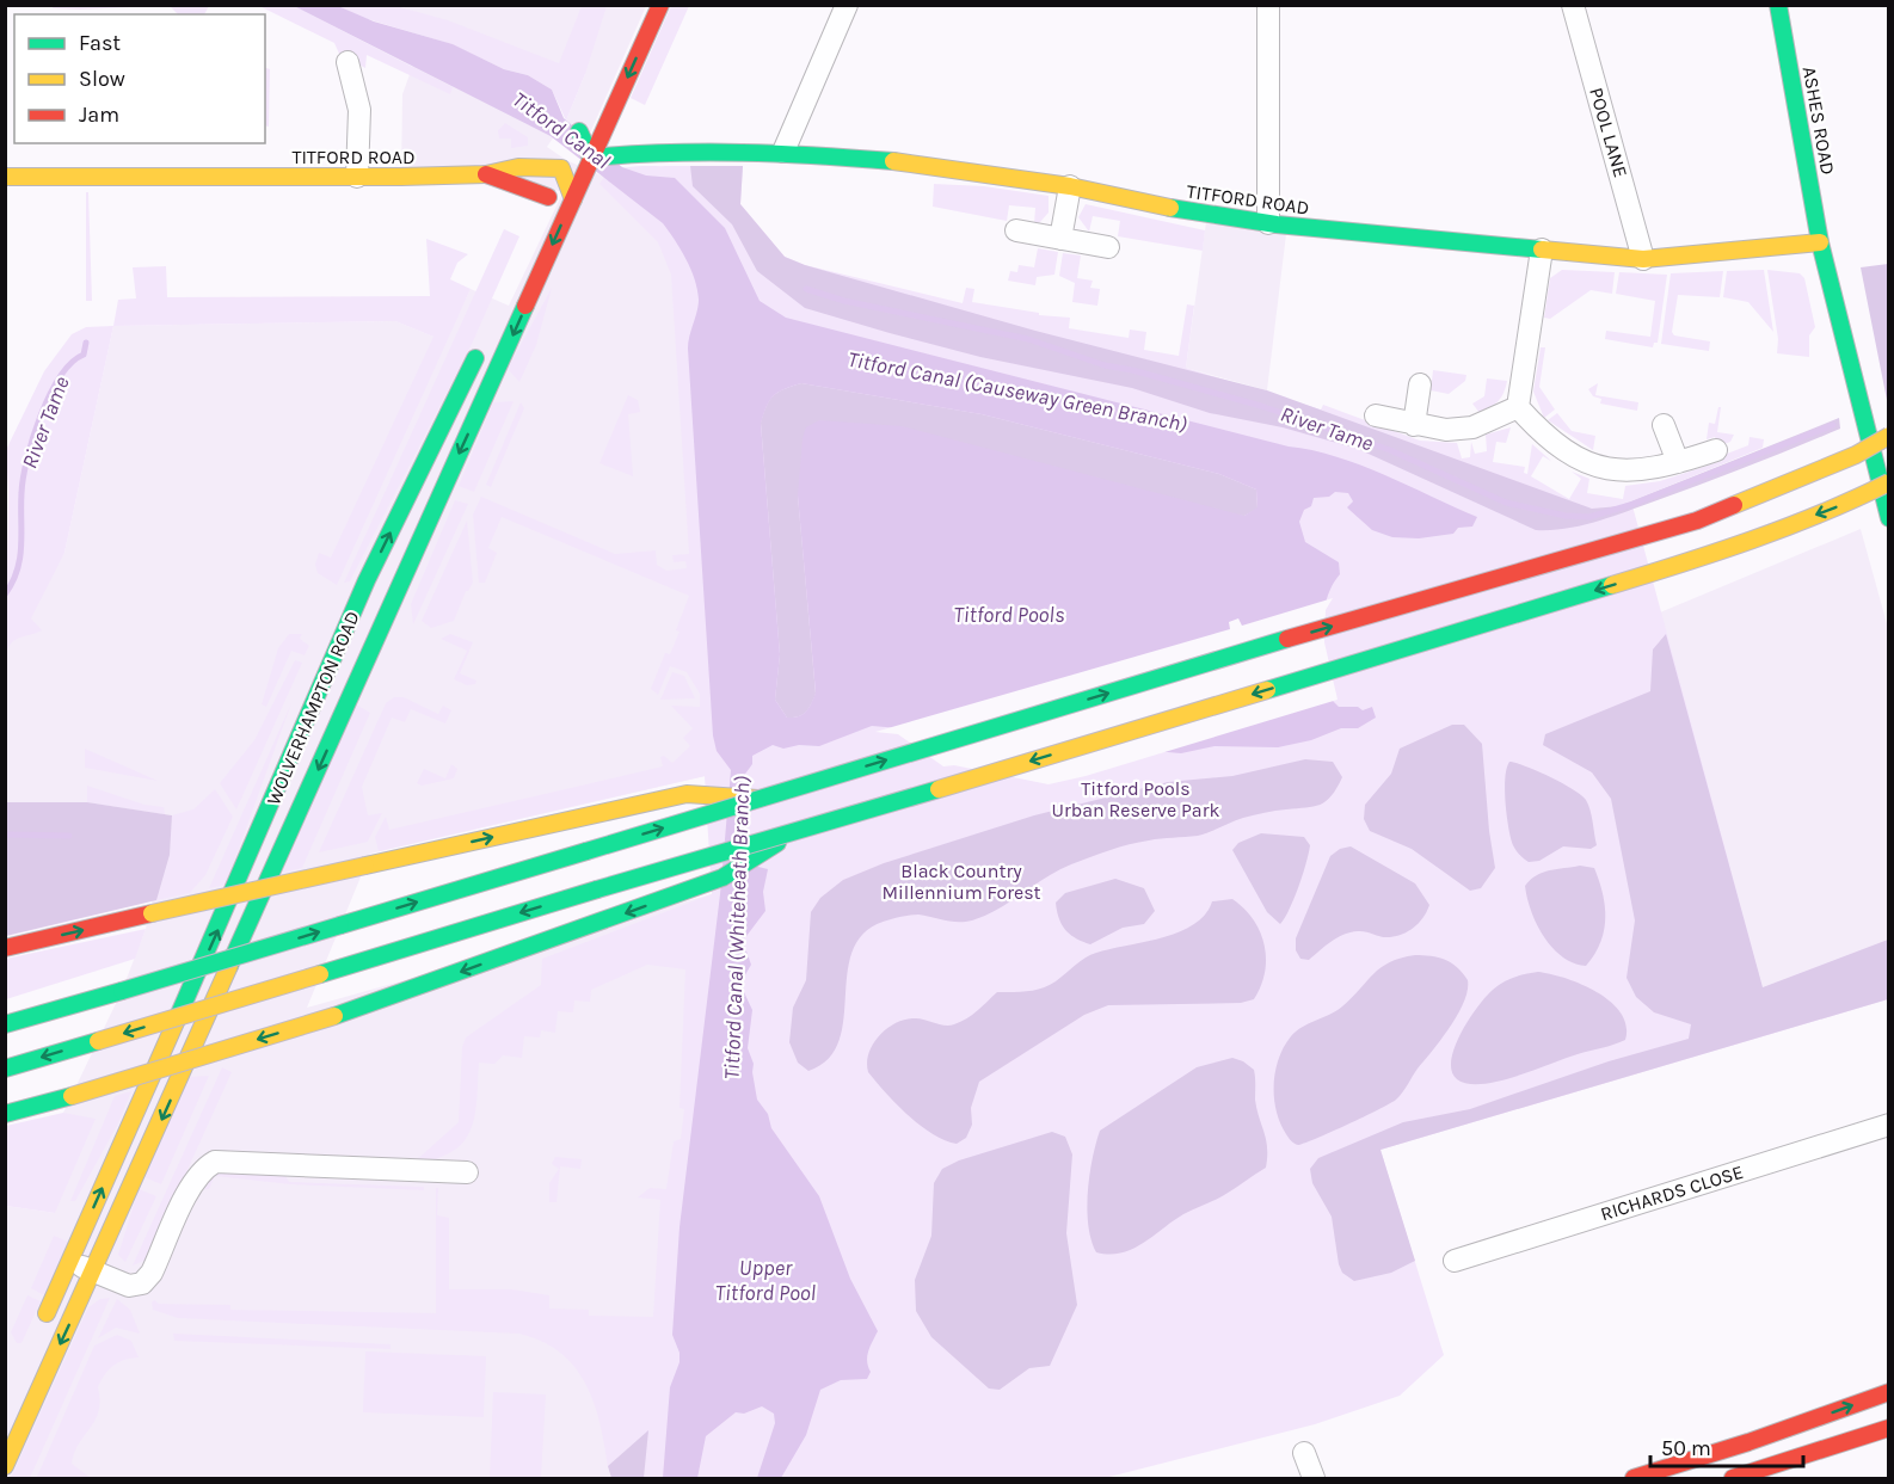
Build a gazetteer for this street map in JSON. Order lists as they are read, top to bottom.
{
  "streets": {
    "main road": ["ASHES ROAD", "TITFORD ROAD", "WOLVERHAMPTON ROAD"],
    "street": ["POOL LANE", "RICHARDS CLOSE"]
  },
  "crossings": [
    ["ASHES ROAD", "TITFORD ROAD"],
    ["POOL LANE", "TITFORD ROAD"],
    ["TITFORD ROAD", "WOLVERHAMPTON ROAD"]
  ],
  "water": [
    "Titford Canal",
    "Titford Canal (Causeway Green Branch)",
    "River Tame",
    "Titford Pools",
    "Titford Canal (Whiteheath Branch)",
    "Upper Titford Pool"
  ],
  "parks": ["Titford Pools Urban Reserve Park", "Black Country Millennium Forest"],
  "legend": ["Fast", "Slow", "Jam"],
  "scale_bar": "50 m"
}
